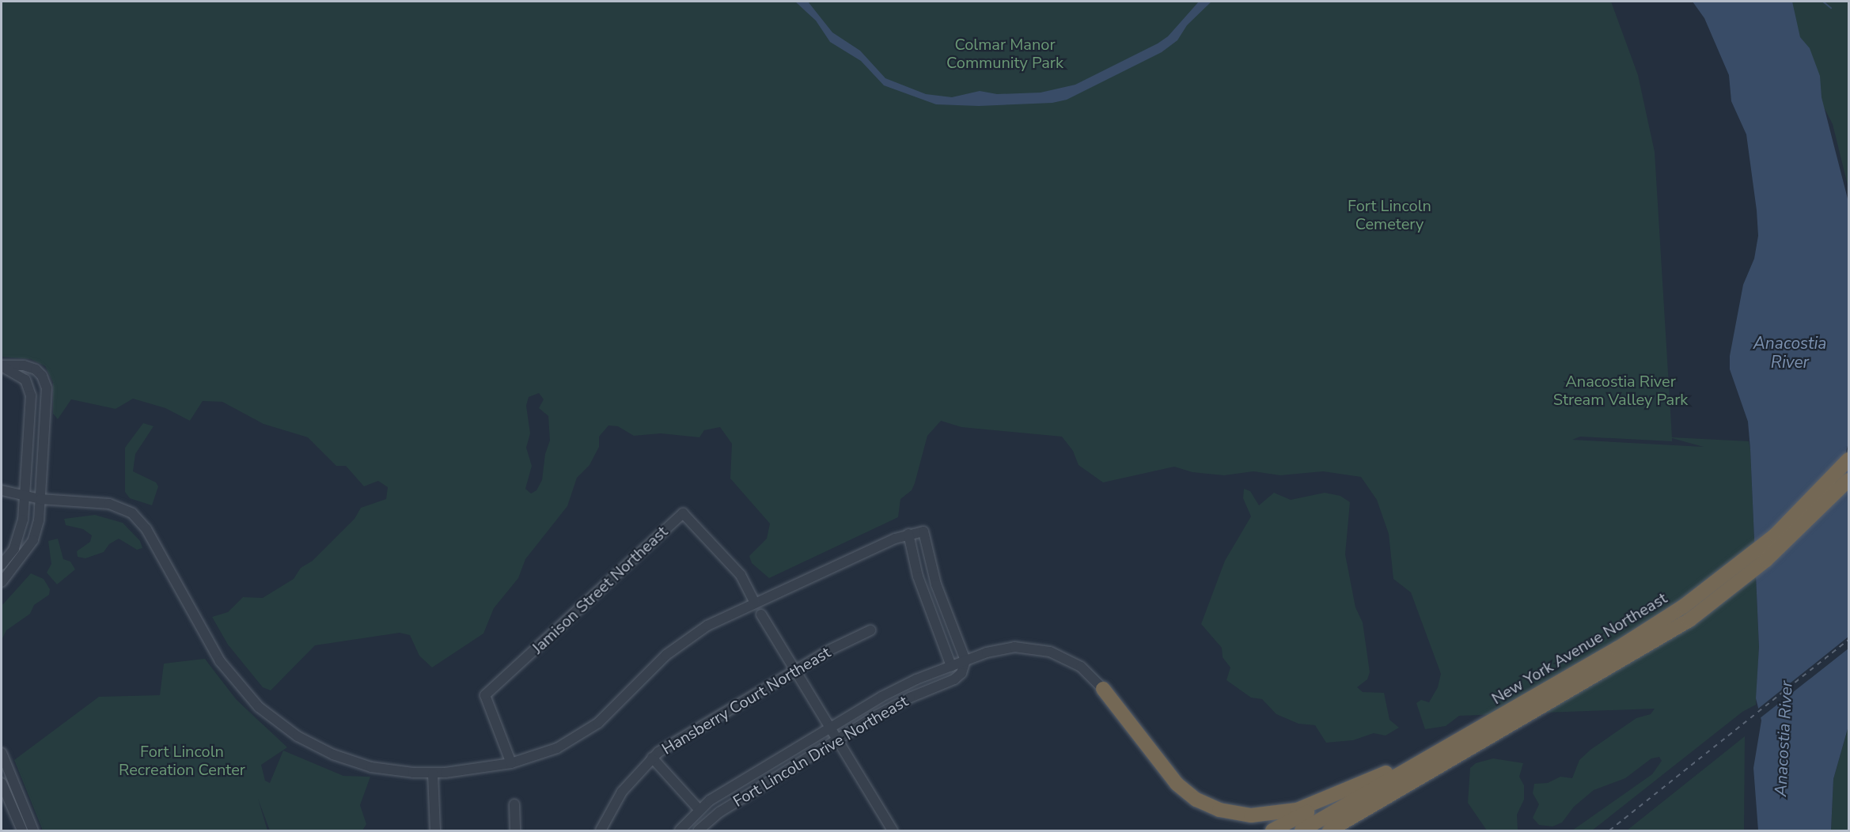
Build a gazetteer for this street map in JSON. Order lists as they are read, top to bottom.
{
  "streets": {
    "highway": ["New York Avenue Northeast"],
    "street": ["Jamison Street Northeast", "Hansberry Court Northeast", "Fort Lincoln Drive Northeast"]
  },
  "water": ["Anacostia River"],
  "parks": [
    "Colmar Manor Community Park",
    "Fort Lincoln Cemetery",
    "Anacostia River Stream Valley Park",
    "Fort Lincoln Recreation Center"
  ]
}
